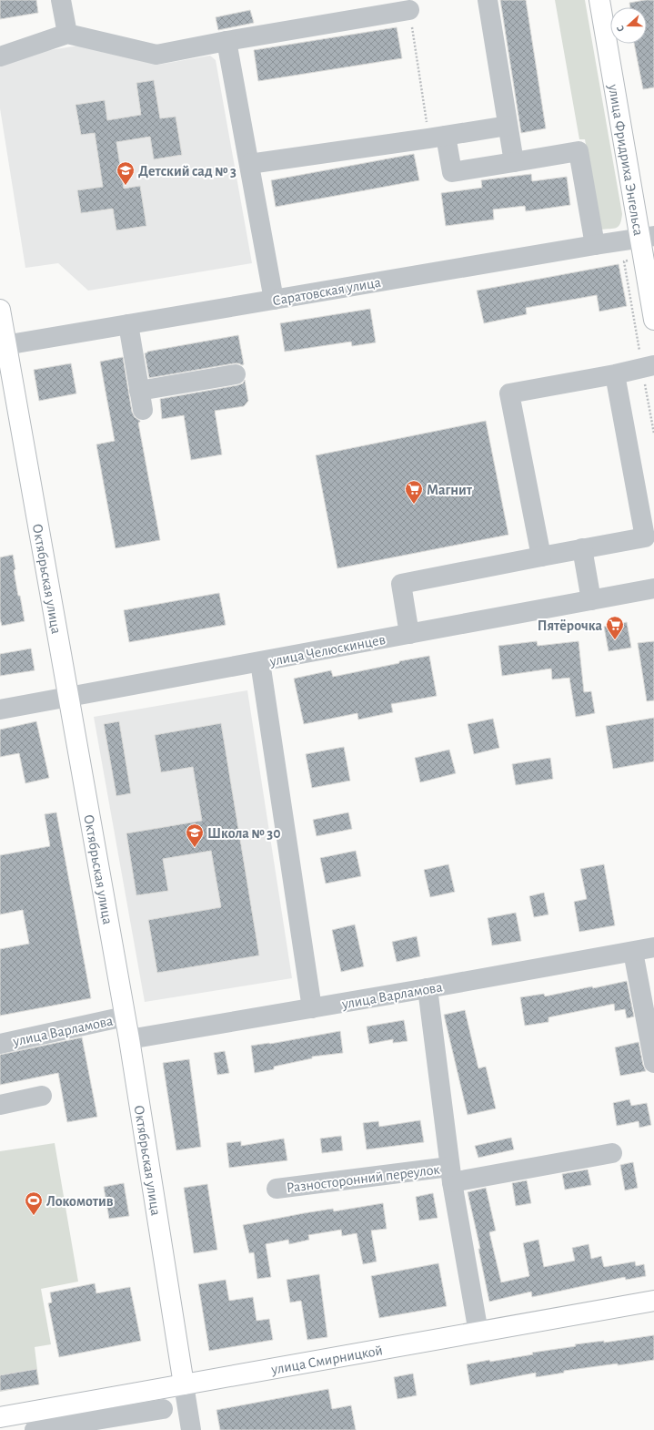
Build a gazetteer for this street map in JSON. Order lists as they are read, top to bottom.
{
  "streets": {
    "main road": ["улица Фридриха Энгельса", "Октябрьская улица", "улица Смирницкой"],
    "street": [
      "Саратовская улица",
      "улица Челюскинцев",
      "улица Варламова",
      "Разносторонний переулок"
    ]
  },
  "crossings": [
    ["улица Фридриха Энгельса", "Саратовская улица"],
    ["Саратовская улица", "Октябрьская улица"],
    ["Октябрьская улица", "улица Челюскинцев"],
    ["Октябрьская улица", "улица Варламова"],
    ["Октябрьская улица", "улица Смирницкой"]
  ],
  "places": {
    "school or university": ["Детский сад № 3", "Школа № 30"],
    "supermarket": ["Магнит", "Пятёрочка"],
    "sports": ["Локомотив"]
  },
  "north": "left"
}
